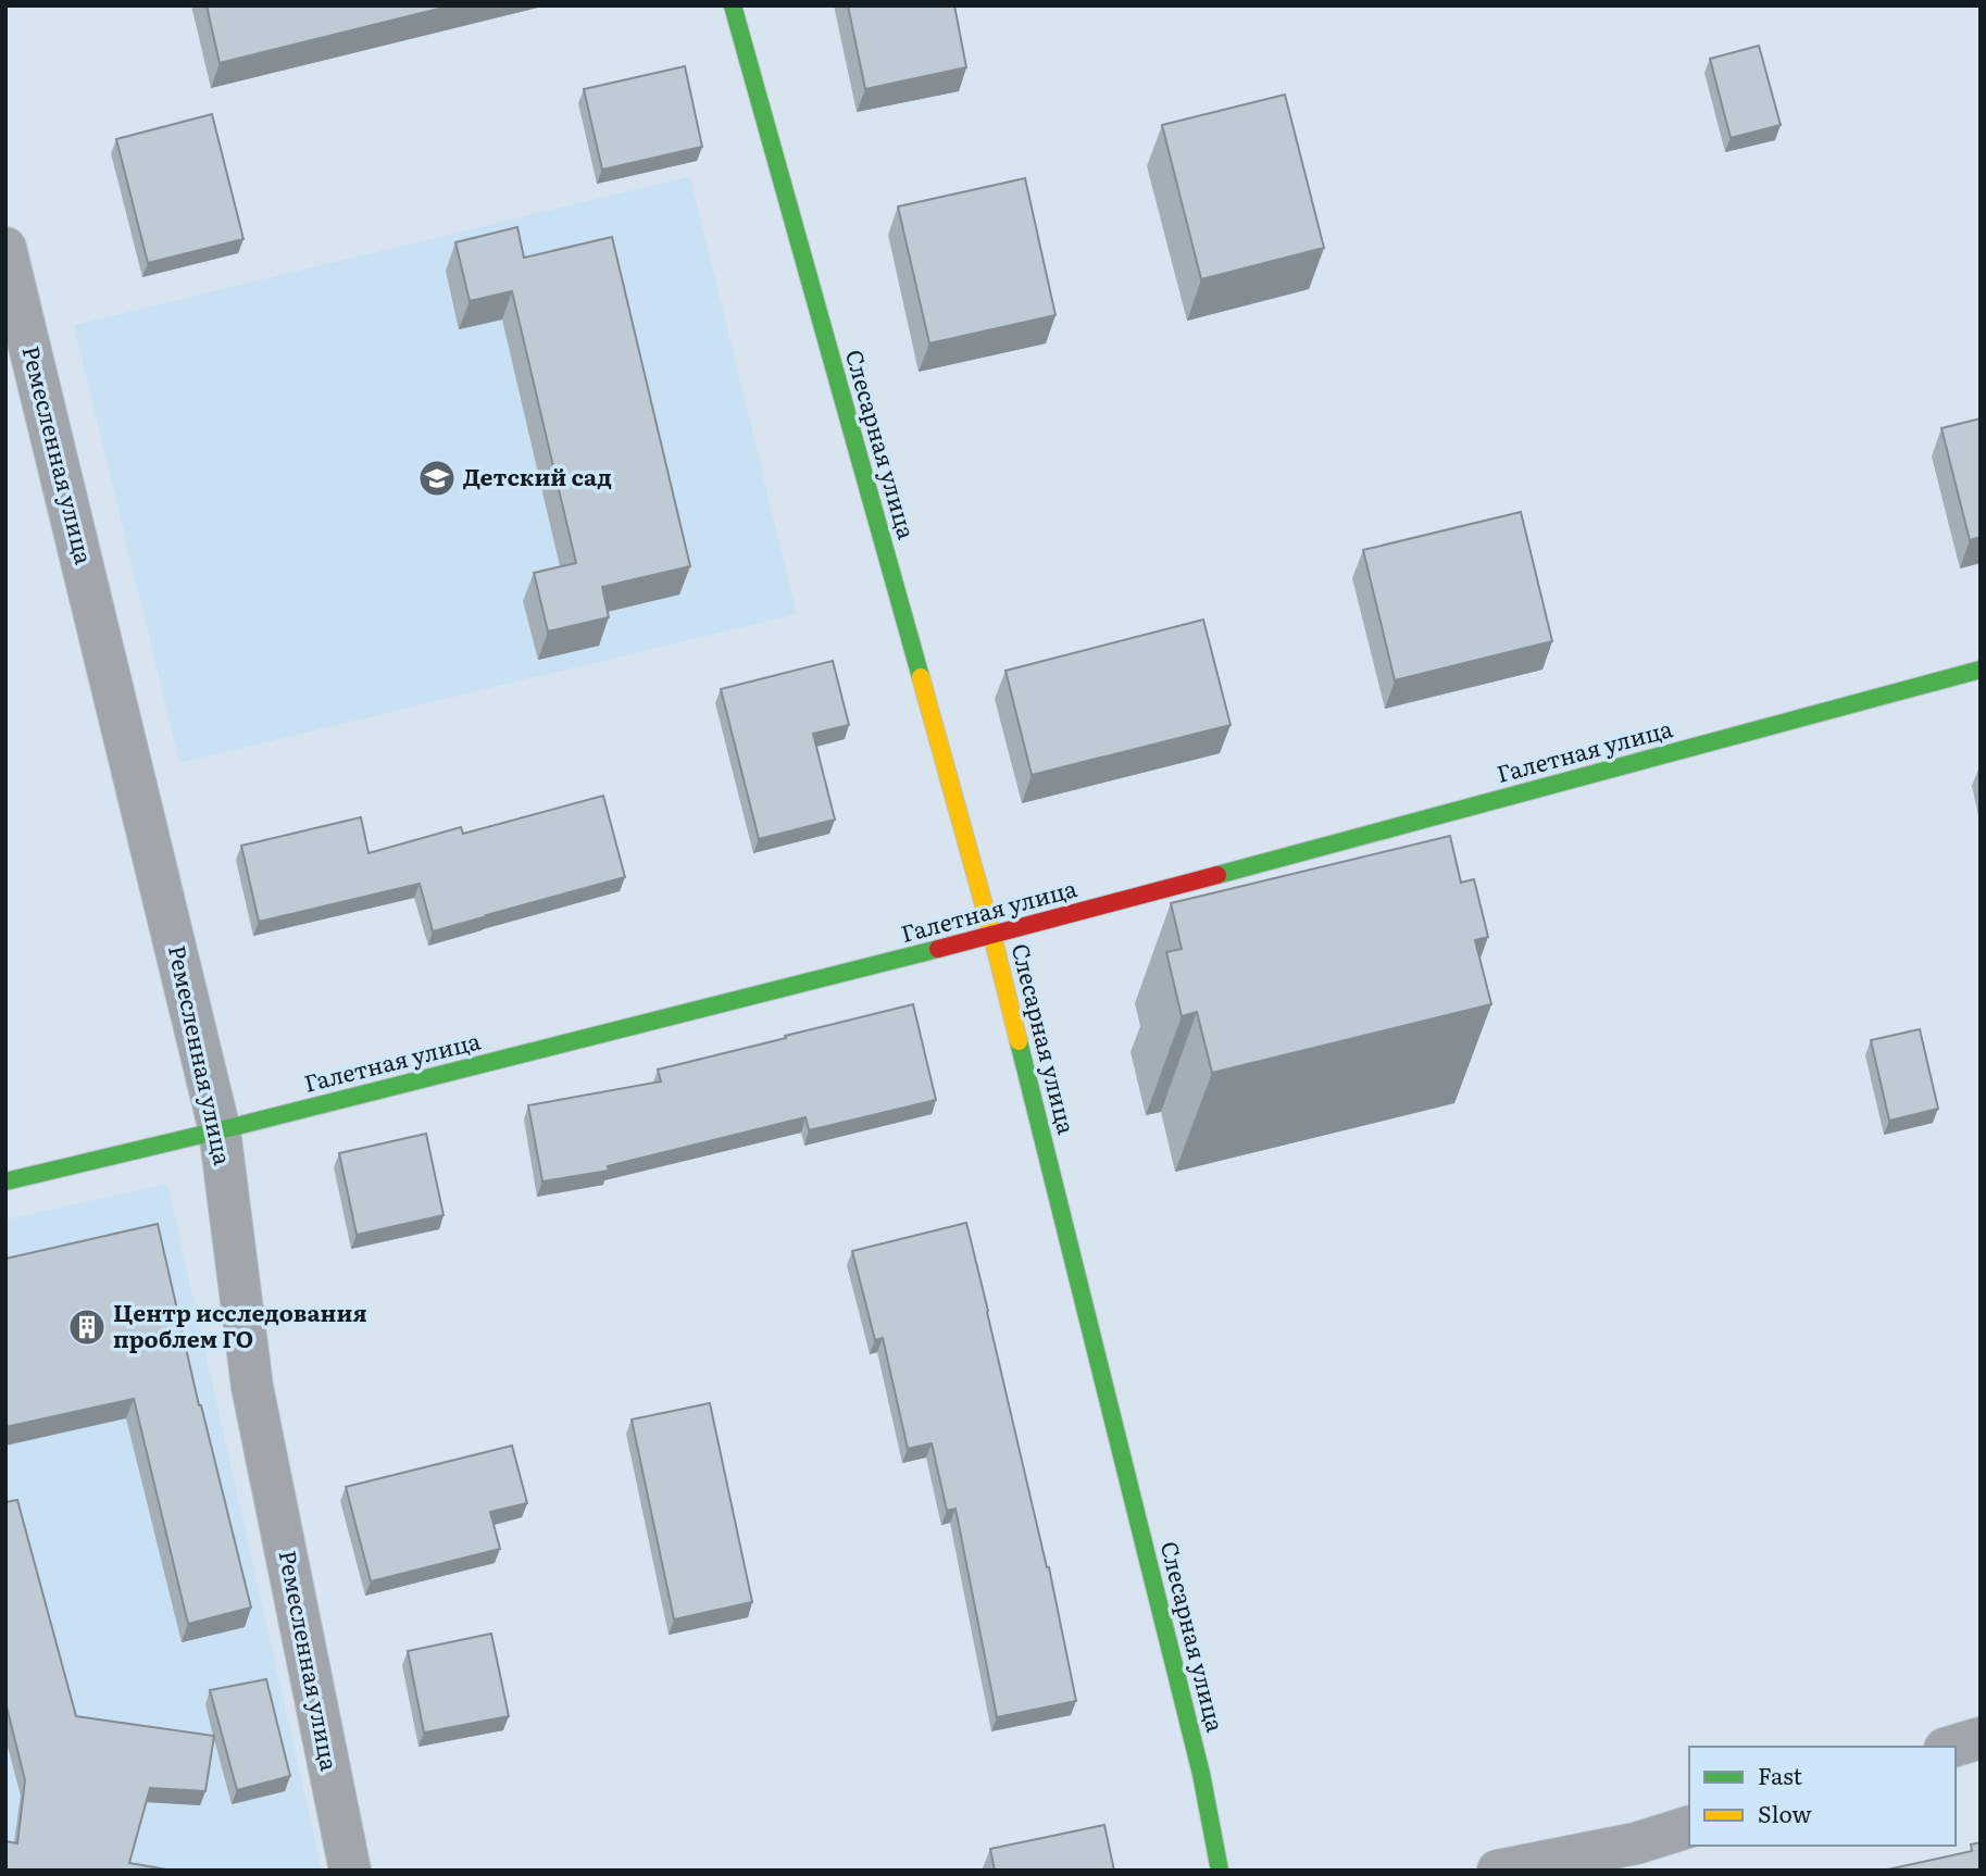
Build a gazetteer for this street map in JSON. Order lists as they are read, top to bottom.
{
  "streets": {
    "street": ["Слесарная улица", "Ремесленная улица", "Галетная улица"]
  },
  "crossings": [
    ["Слесарная улица", "Галетная улица"],
    ["Ремесленная улица", "Галетная улица"]
  ],
  "places": {
    "school or university": ["Детский сад"],
    "building": ["Центр исследования проблем ГО"]
  },
  "legend": ["Fast", "Slow"]
}
